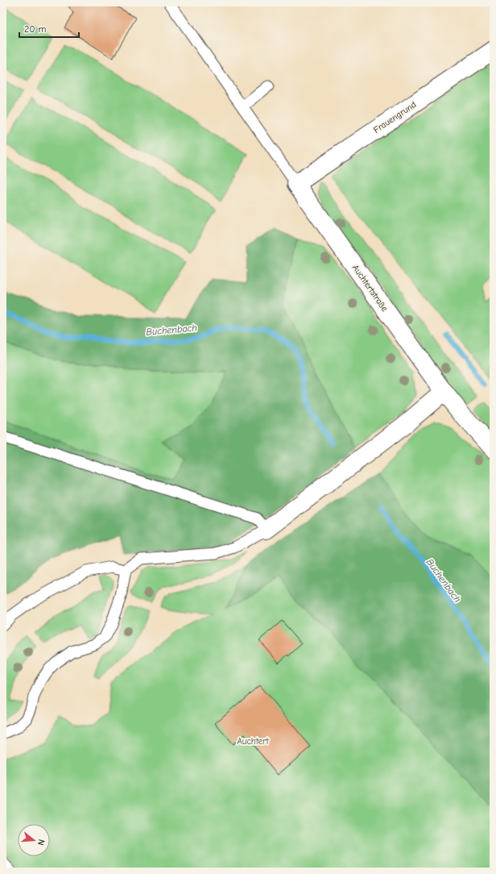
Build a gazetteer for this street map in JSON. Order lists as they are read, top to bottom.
{
  "streets": {
    "street": ["Frauengrund", "Auchtertstraße"]
  },
  "crossings": [
    ["Frauengrund", "Auchtertstraße"]
  ],
  "water": ["Buchenbach"],
  "parks": ["Auchtert"],
  "scale_bar": "20 m",
  "north": "right"
}
